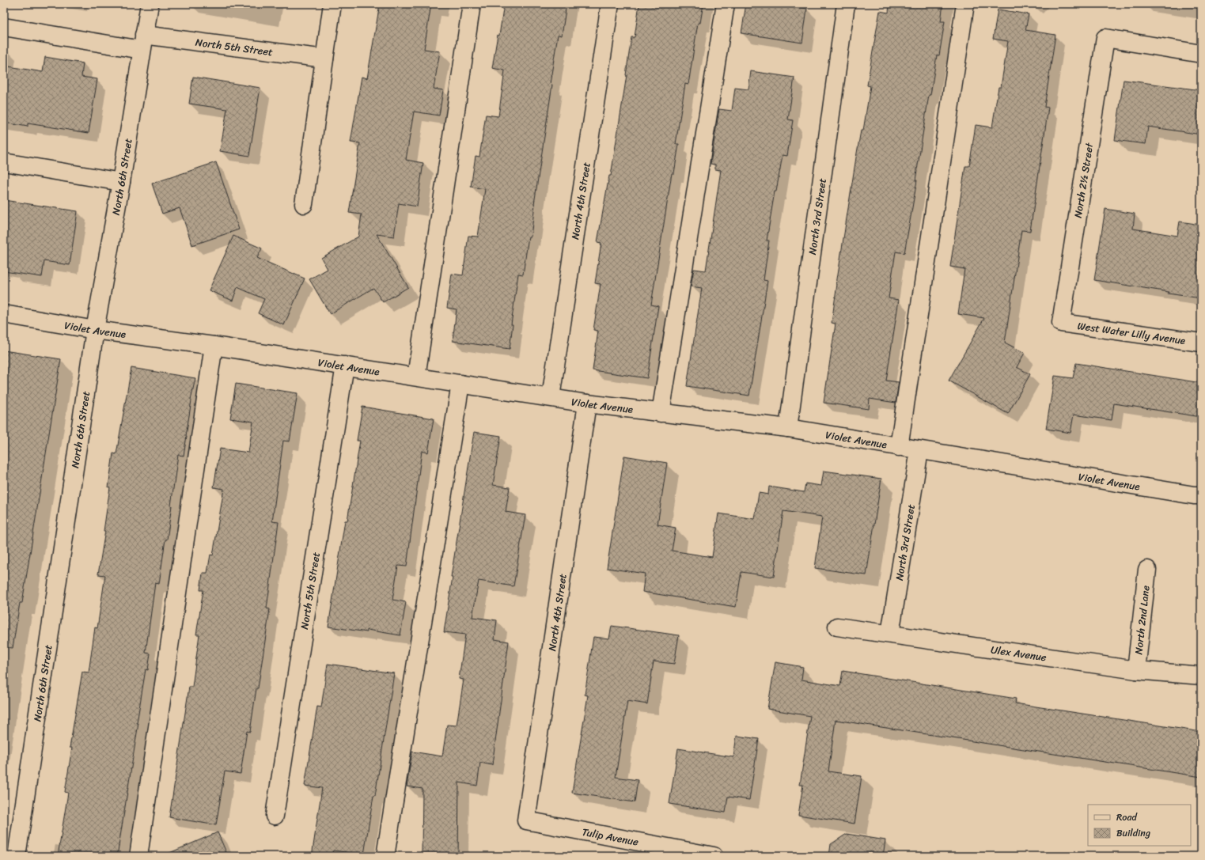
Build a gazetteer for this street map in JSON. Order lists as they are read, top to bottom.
{
  "streets": {
    "street": [
      "North 5th Street",
      "North 6th Street",
      "North 2½ Street",
      "North 4th Street",
      "North 3rd Street",
      "Violet Avenue",
      "West Water Lilly Avenue",
      "North 2nd Lane",
      "Ulex Avenue",
      "Tulip Avenue"
    ]
  },
  "crossings": [
    ["North 5th Street", "North 6th Street"],
    ["North 5th Street", "Violet Avenue"],
    ["North 6th Street", "Violet Avenue"],
    ["North 2½ Street", "West Water Lilly Avenue"],
    ["North 4th Street", "Violet Avenue"],
    ["North 4th Street", "Tulip Avenue"],
    ["North 3rd Street", "Violet Avenue"],
    ["North 3rd Street", "Ulex Avenue"],
    ["North 2nd Lane", "Ulex Avenue"]
  ],
  "legend": ["Road", "Building"]
}
